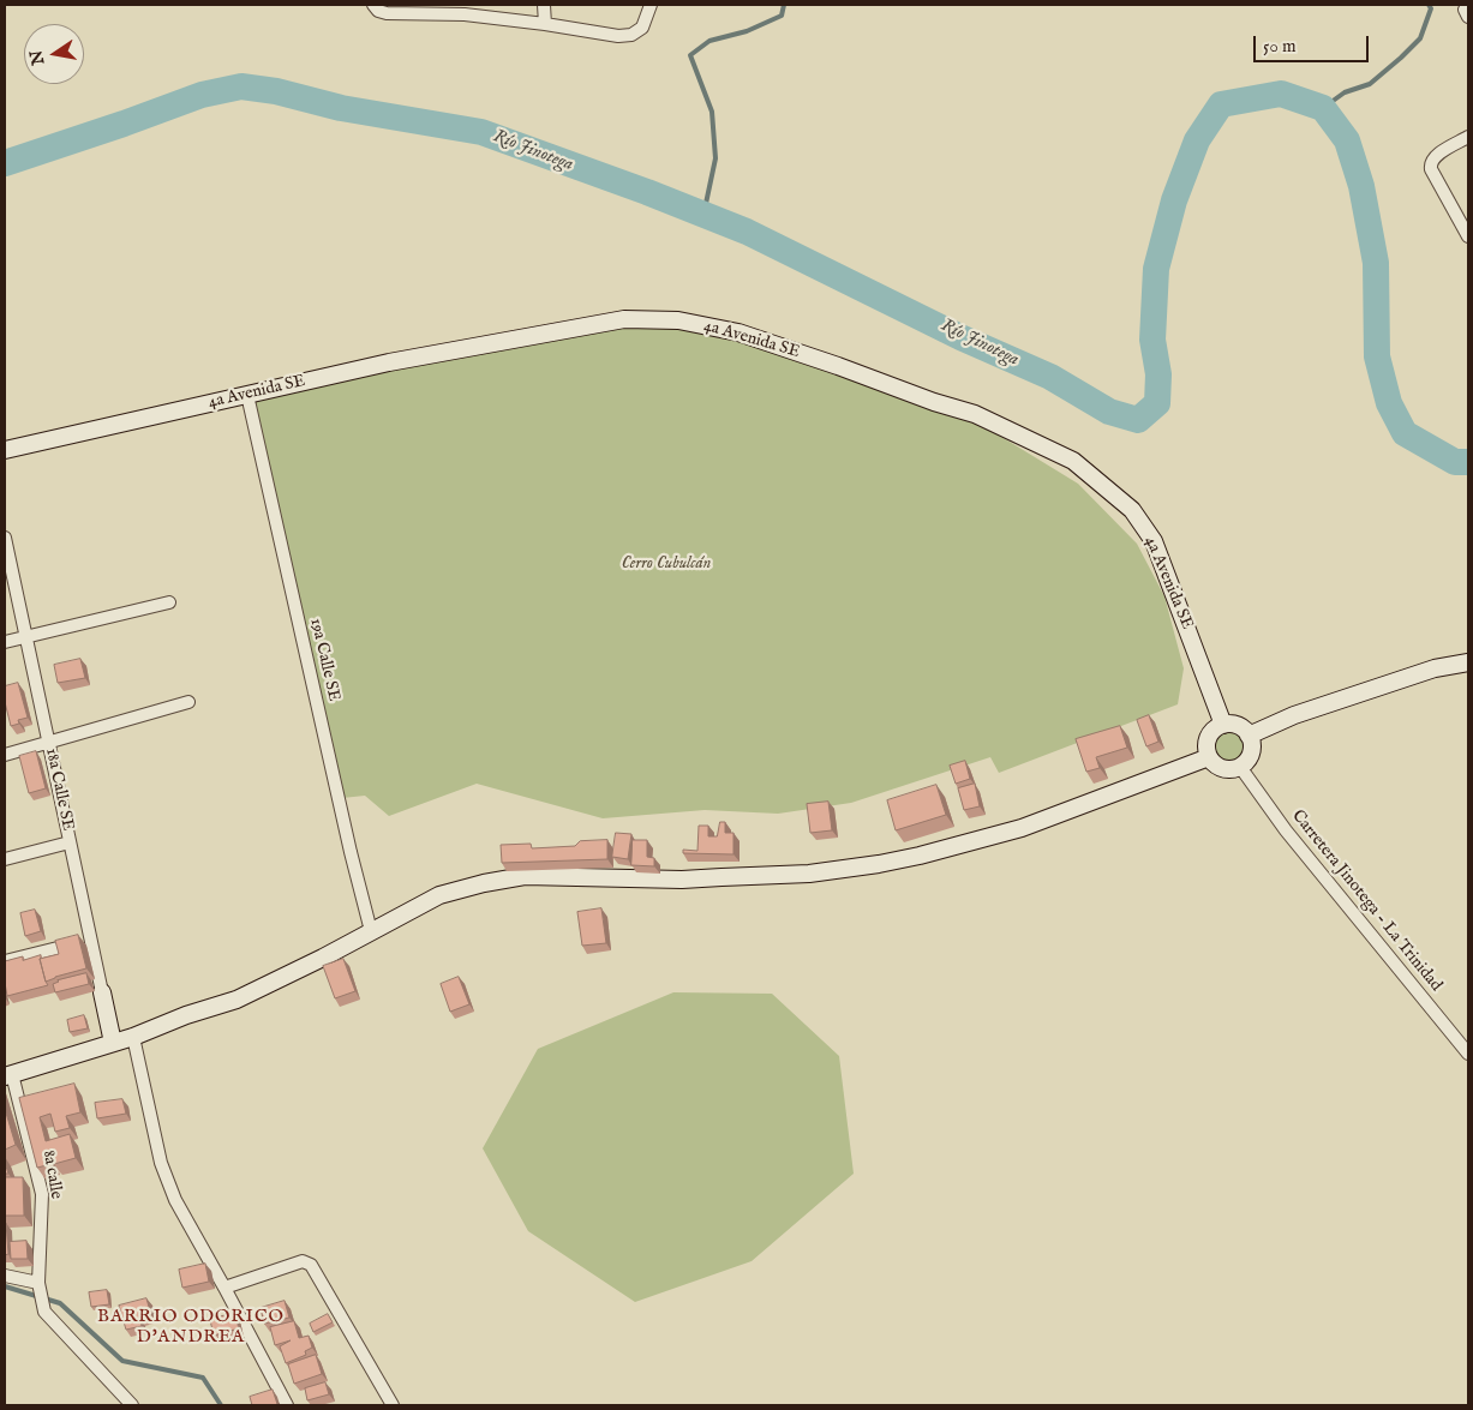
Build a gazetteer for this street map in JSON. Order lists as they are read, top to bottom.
{
  "streets": {
    "main road": ["4a Avenida SE", "18a Calle SE"],
    "street": ["19a Calle SE", "Carretera Jinotega - La Trinidad", "8a calle"]
  },
  "crossings": [
    ["4a Avenida SE", "19a Calle SE"],
    ["4a Avenida SE", "Carretera Jinotega - La Trinidad"]
  ],
  "districts": ["BARRIO ODORICO D'ANDREA"],
  "water": ["Río Jinotega"],
  "parks": ["Cerro Cubulcán"],
  "scale_bar": "50 m",
  "north": "left"
}
